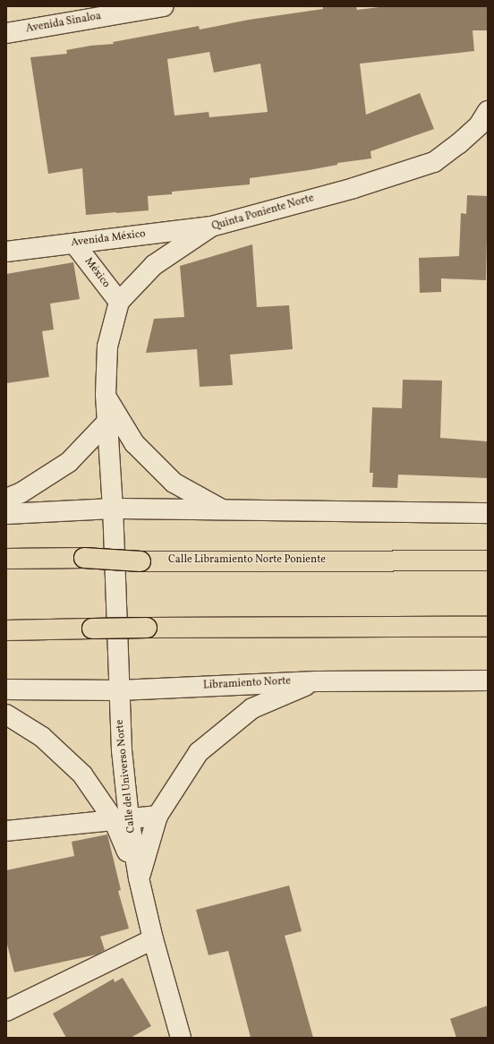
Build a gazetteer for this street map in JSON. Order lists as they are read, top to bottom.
{
  "streets": {
    "highway": ["Calle Libramiento Norte Poniente"],
    "street": [
      "Avenida Sinaloa",
      "Quinta Poniente Norte",
      "Avenida México",
      "México",
      "Libramiento Norte",
      "Calle del Universo Norte"
    ]
  },
  "crossings": [
    ["Quinta Poniente Norte", "Avenida México"],
    ["Quinta Poniente Norte", "México"],
    ["Quinta Poniente Norte", "Calle del Universo Norte"],
    ["Avenida México", "México"],
    ["Libramiento Norte", "Calle del Universo Norte"]
  ]
}
